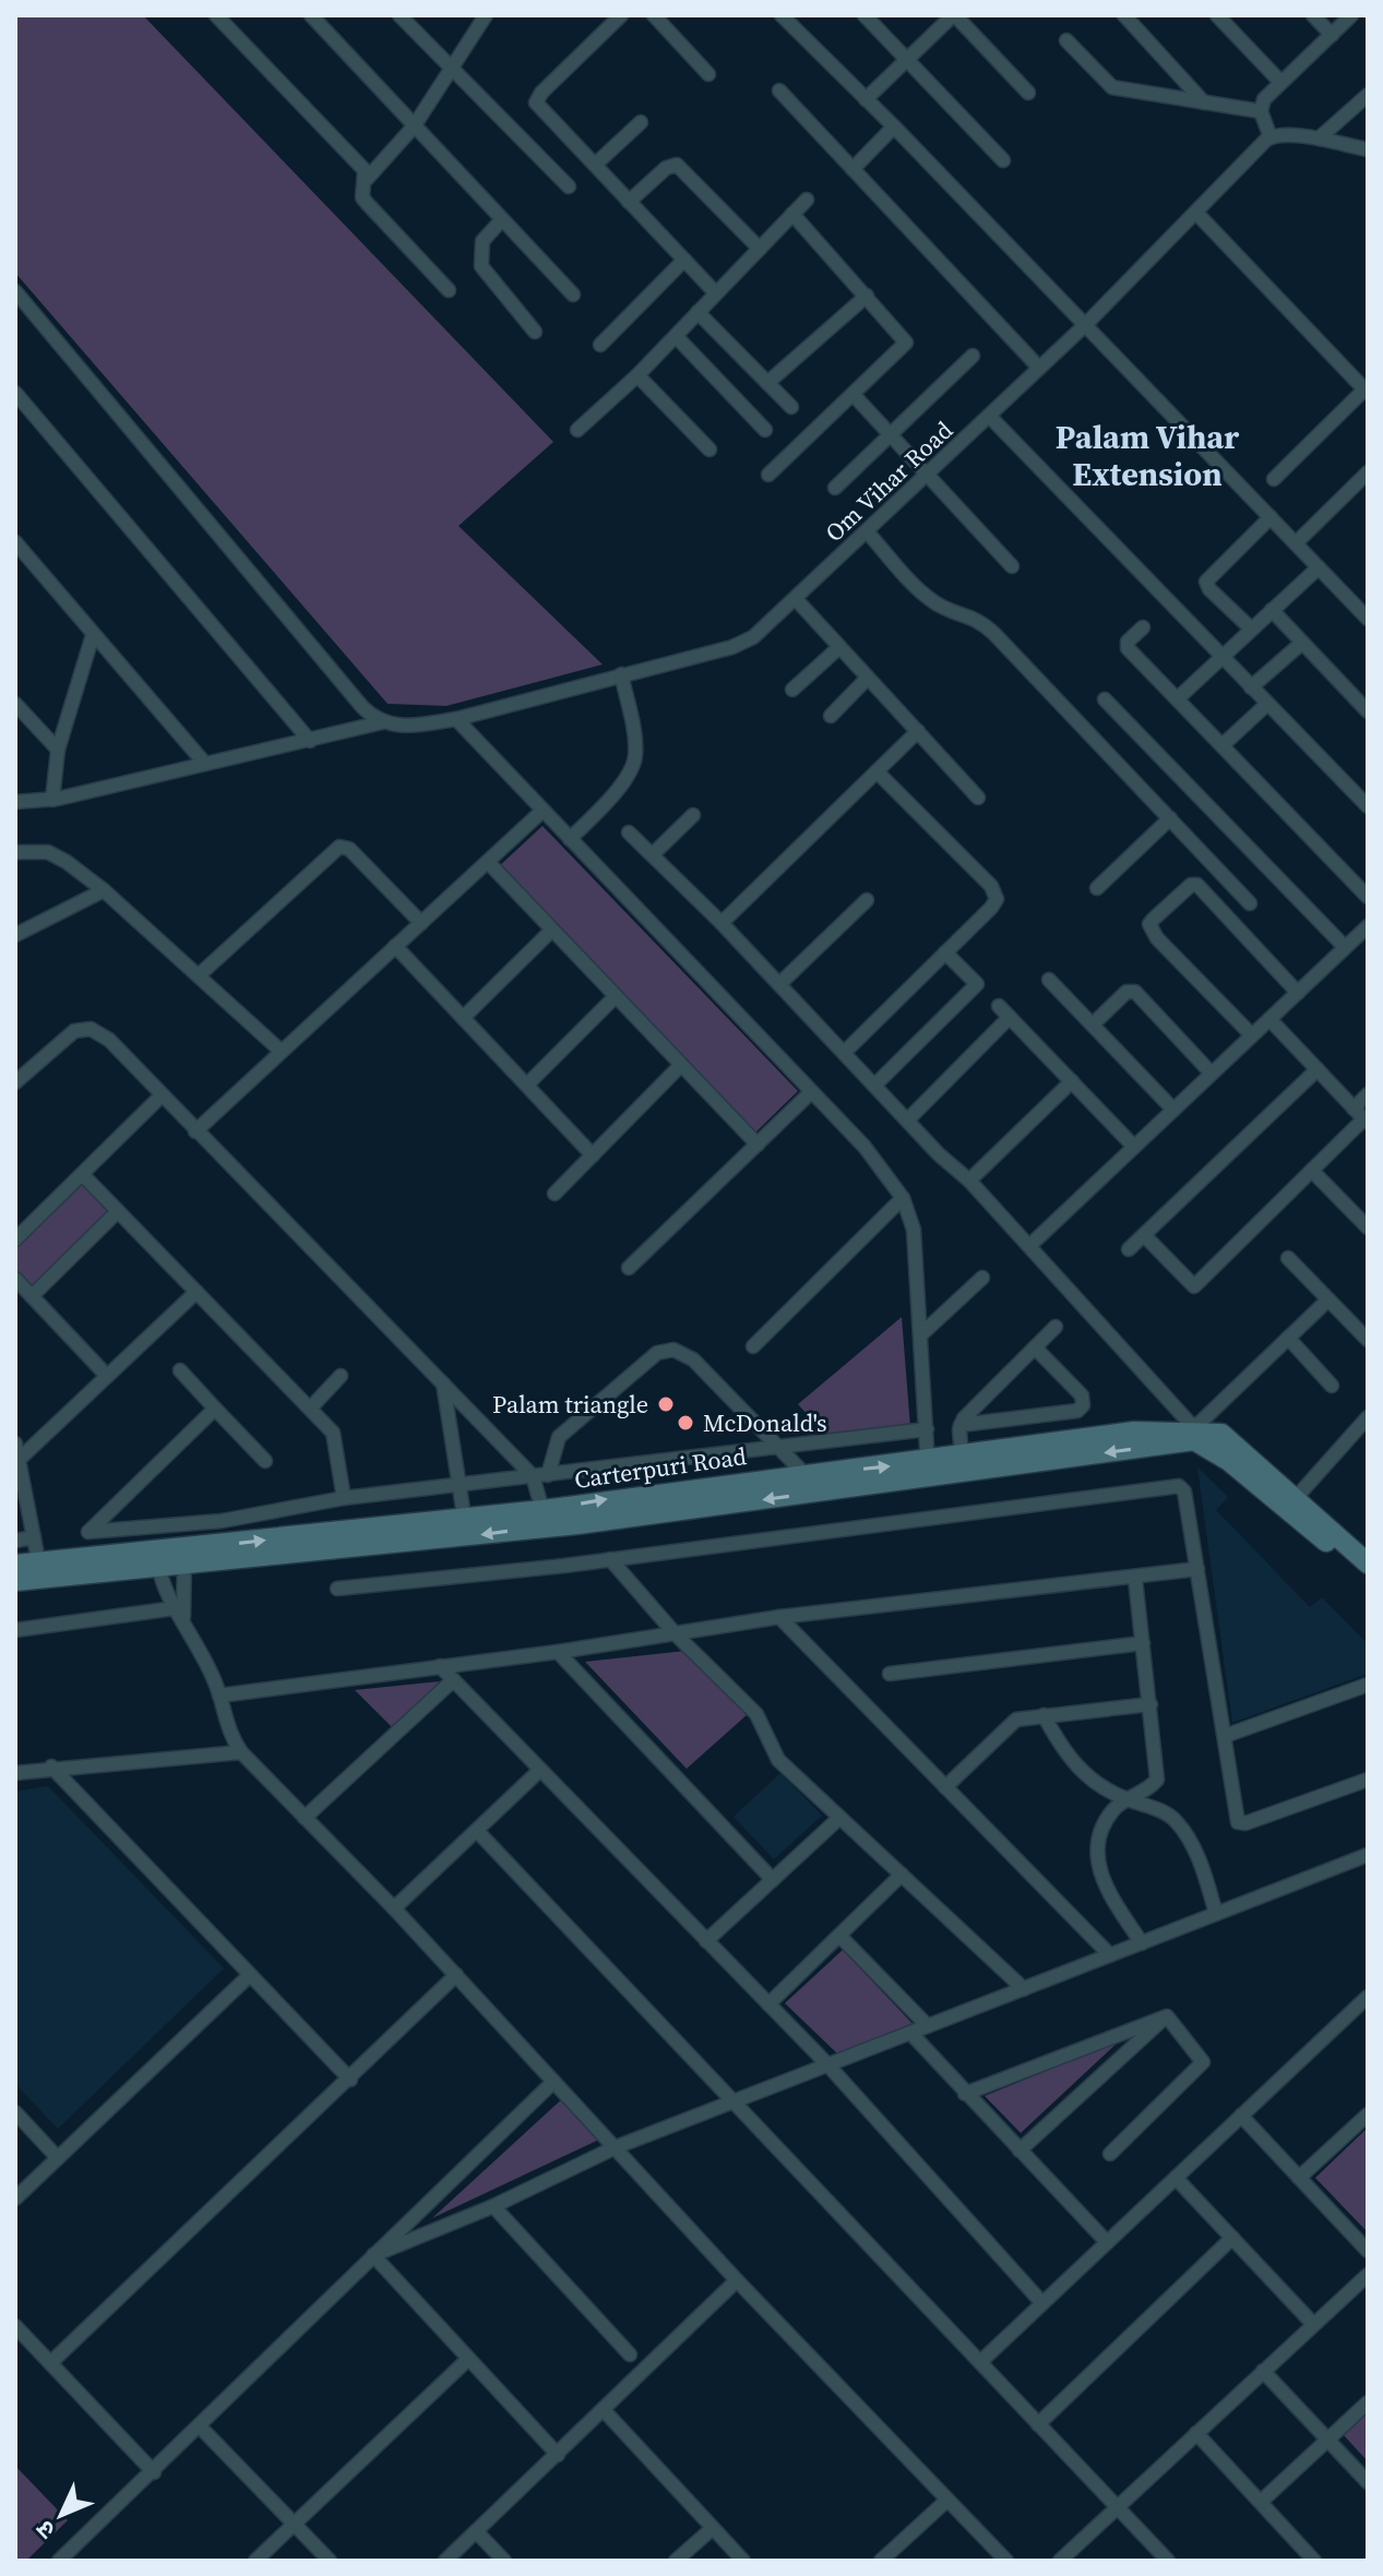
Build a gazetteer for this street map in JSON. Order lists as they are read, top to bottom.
{
  "streets": {
    "main road": ["Carterpuri Road"],
    "street": ["Om Vihar Road"]
  },
  "districts": ["Palam Vihar Extension"],
  "places": ["Palam triangle", "McDonald's"],
  "north": "bottom left"
}
